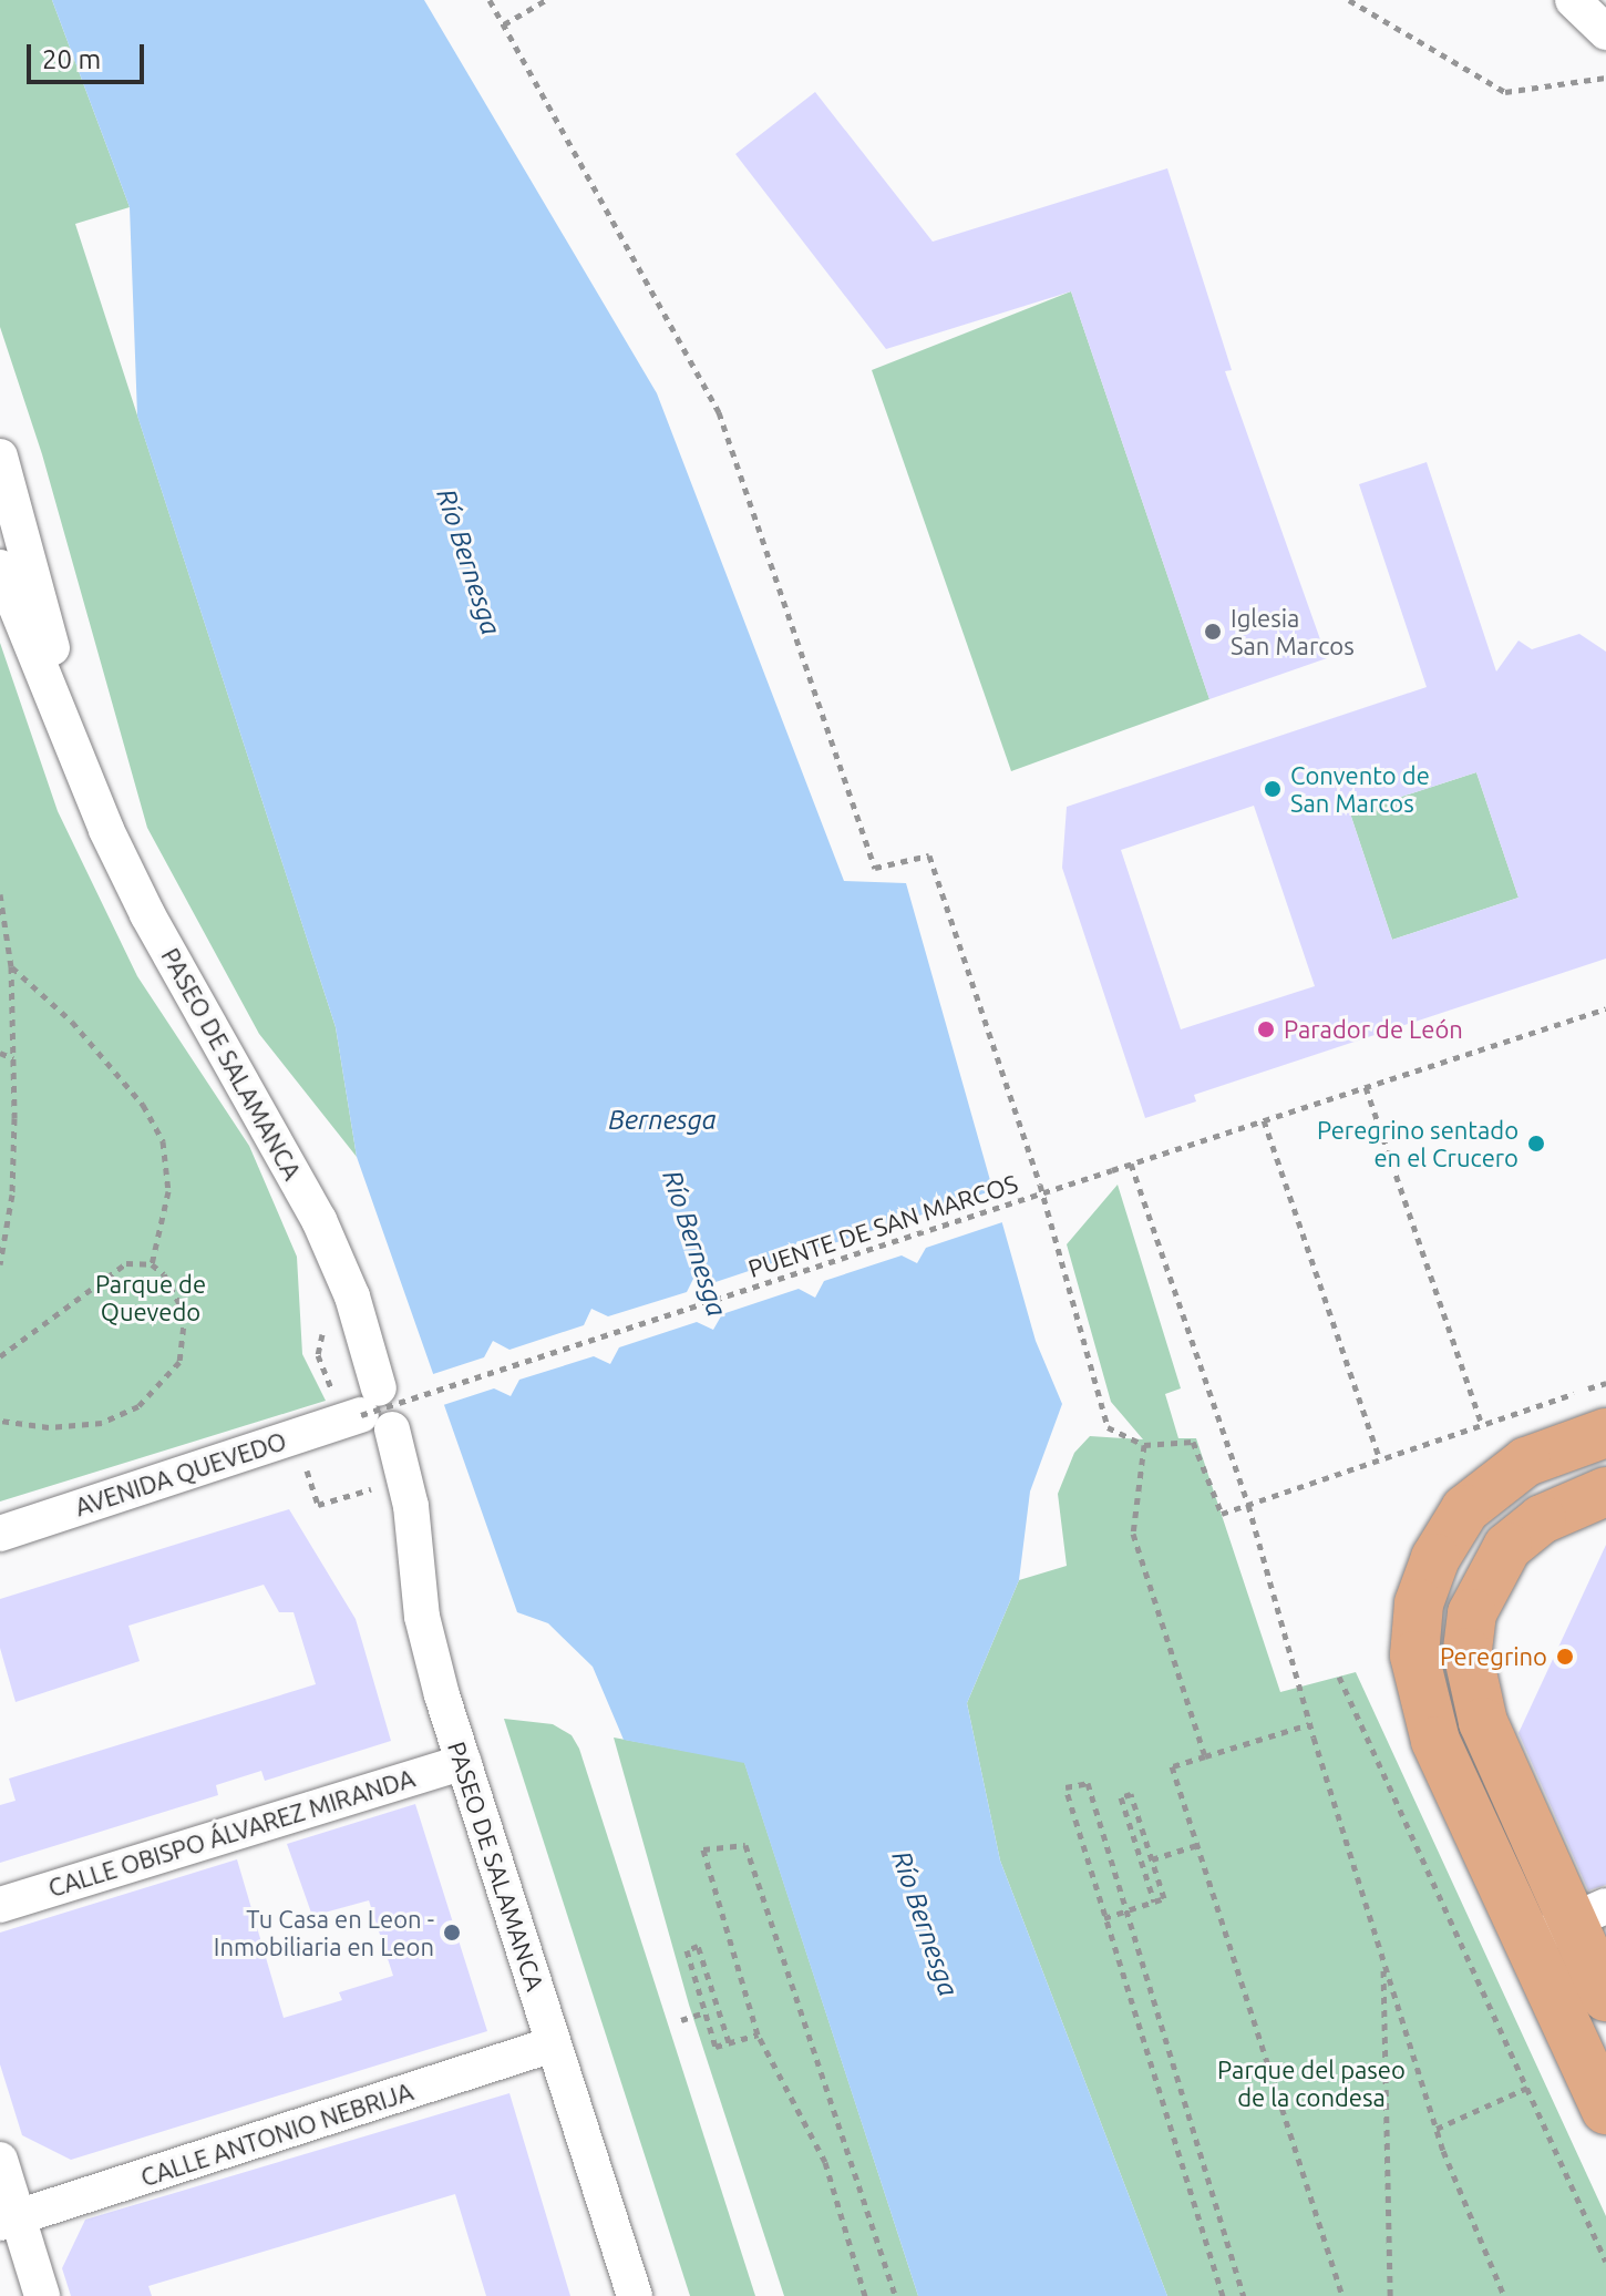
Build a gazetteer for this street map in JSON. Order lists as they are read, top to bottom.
{
  "streets": {
    "street": [
      "PASEO DE SALAMANCA",
      "AVENIDA QUEVEDO",
      "CALLE OBISPO ÁLVAREZ MIRANDA",
      "CALLE ANTONIO NEBRIJA"
    ],
    "path": ["PUENTE DE SAN MARCOS"]
  },
  "crossings": [
    ["PASEO DE SALAMANCA", "PUENTE DE SAN MARCOS"],
    ["PASEO DE SALAMANCA", "AVENIDA QUEVEDO"],
    ["PASEO DE SALAMANCA", "CALLE OBISPO ÁLVAREZ MIRANDA"],
    ["PASEO DE SALAMANCA", "CALLE ANTONIO NEBRIJA"],
    ["PUENTE DE SAN MARCOS", "AVENIDA QUEVEDO"]
  ],
  "water": ["Río Bernesga", "Bernesga"],
  "parks": ["Parque de Quevedo", "Parque del paseo de la condesa"],
  "places": [
    "Iglesia San Marcos",
    "Convento de San Marcos",
    "Parador de León",
    "Peregrino sentado en el Crucero",
    "Peregrino",
    "Tu Casa en Leon - Inmobiliaria en Leon"
  ],
  "scale_bar": "20 m"
}
